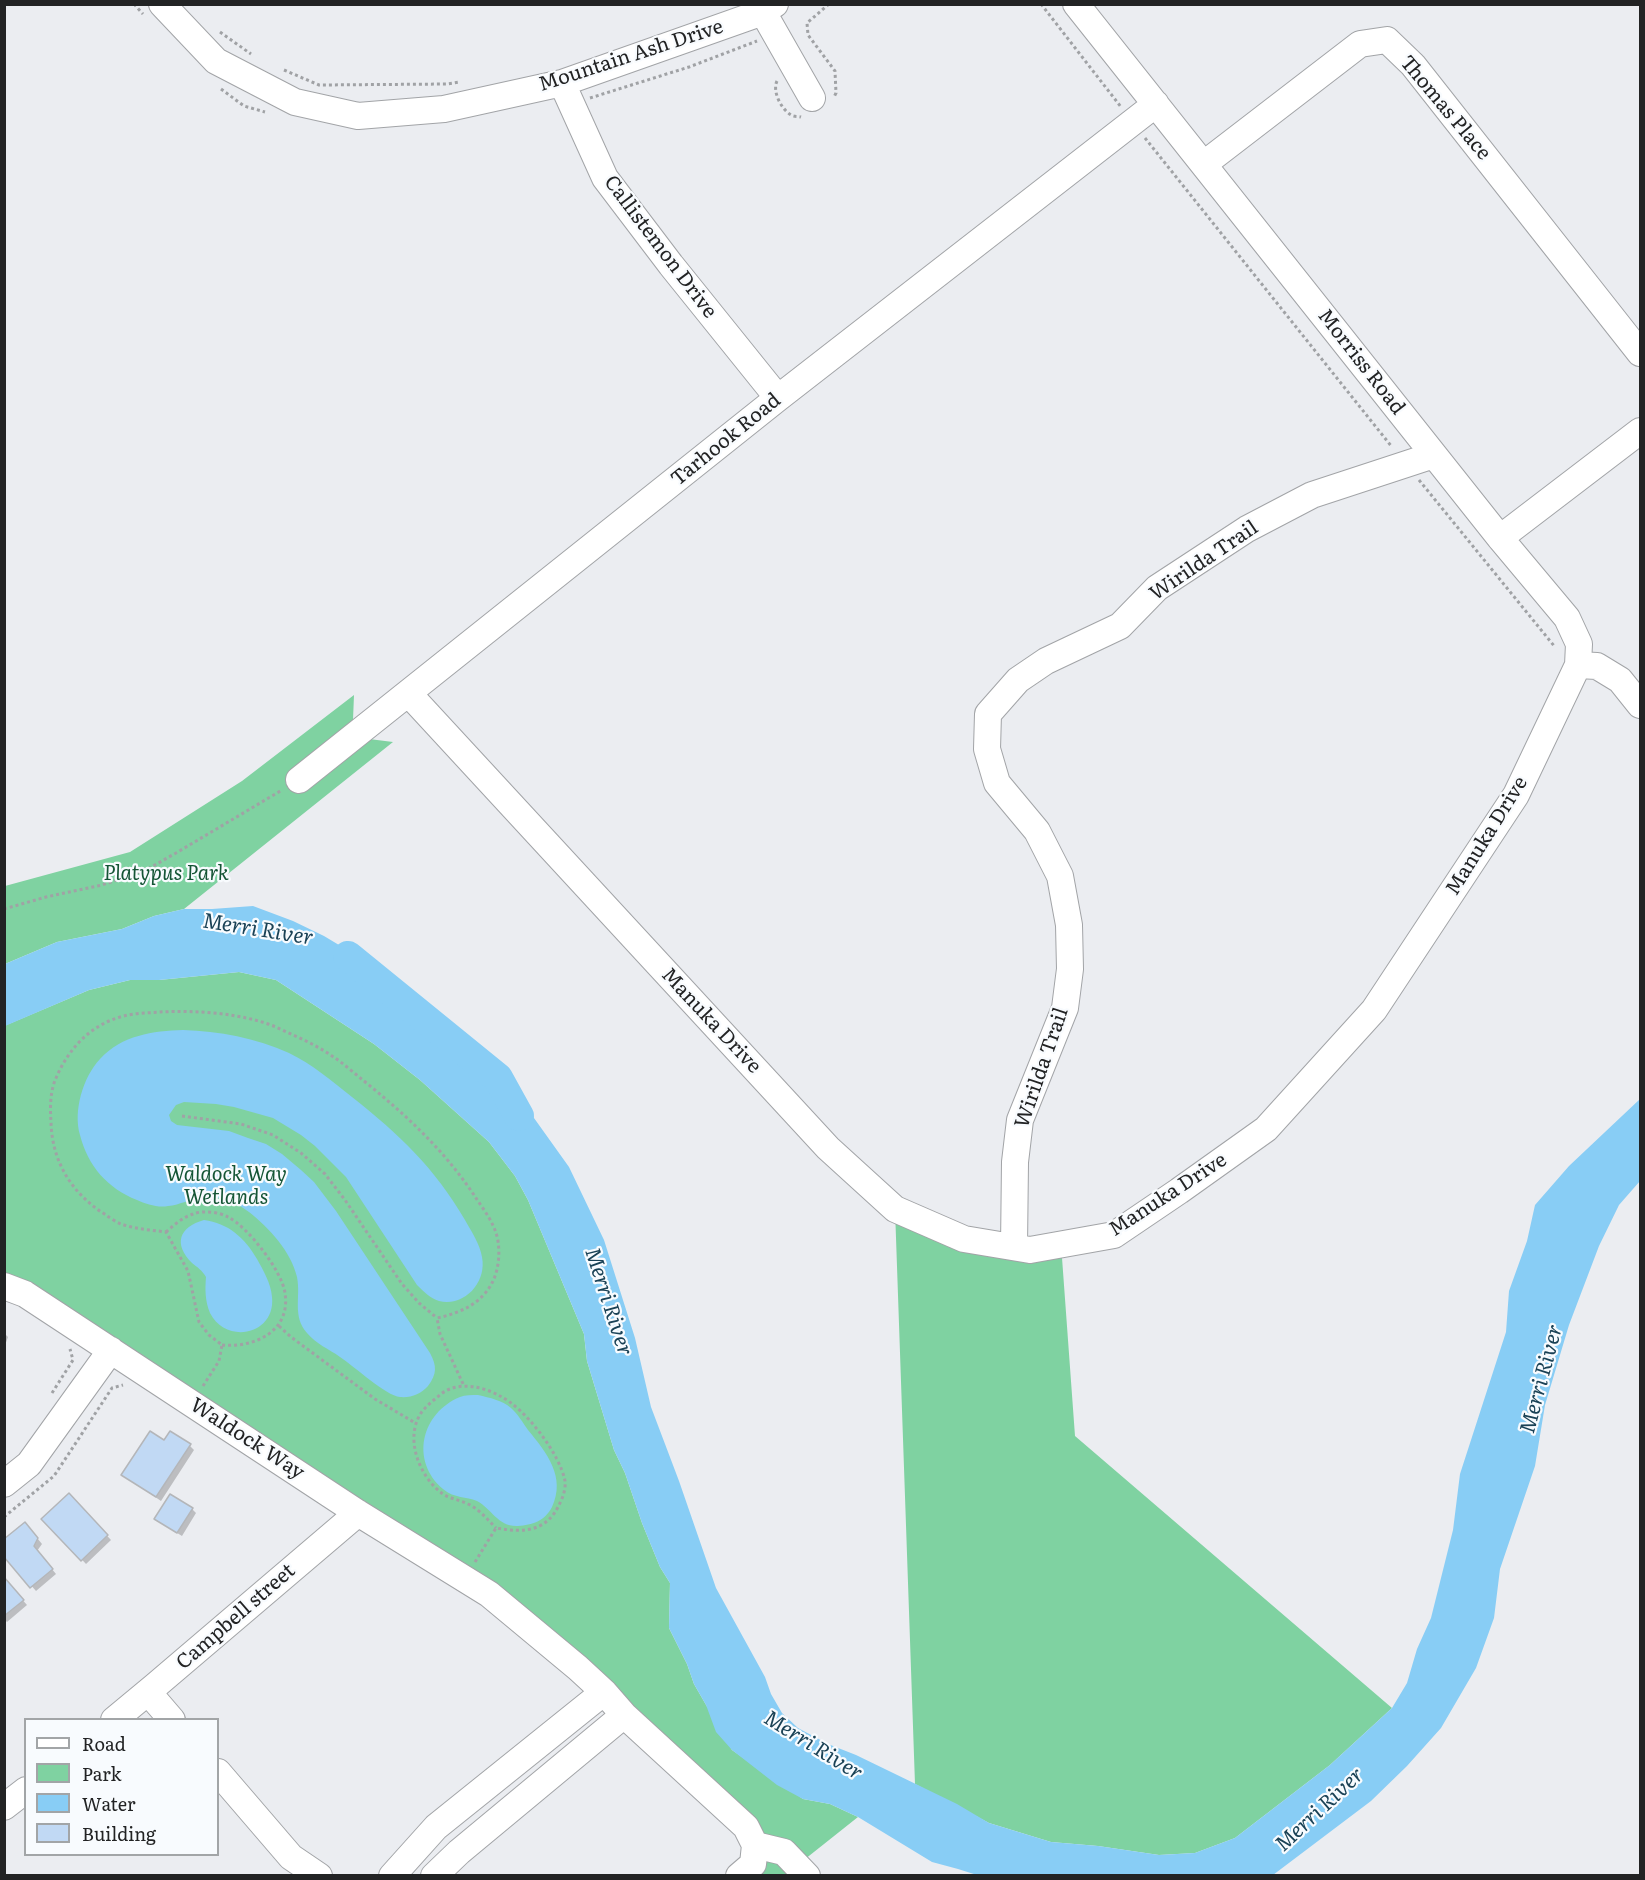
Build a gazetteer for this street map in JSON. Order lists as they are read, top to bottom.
{
  "streets": {
    "street": [
      "Mountain Ash Drive",
      "Thomas Place",
      "Callistemon Drive",
      "Morriss Road",
      "Tarhook Road",
      "Wirilda Trail",
      "Manuka Drive",
      "Waldock Way",
      "Campbell street"
    ]
  },
  "crossings": [
    ["Mountain Ash Drive", "Callistemon Drive"],
    ["Thomas Place", "Morriss Road"],
    ["Callistemon Drive", "Tarhook Road"],
    ["Morriss Road", "Tarhook Road"],
    ["Morriss Road", "Wirilda Trail"],
    ["Morriss Road", "Manuka Drive"],
    ["Tarhook Road", "Manuka Drive"],
    ["Wirilda Trail", "Manuka Drive"],
    ["Waldock Way", "Campbell street"]
  ],
  "water": ["Merri River"],
  "parks": ["Platypus Park", "Waldock Way Wetlands"],
  "legend": [
    "Road",
    "Park",
    "Water",
    "Building"
  ]
}
